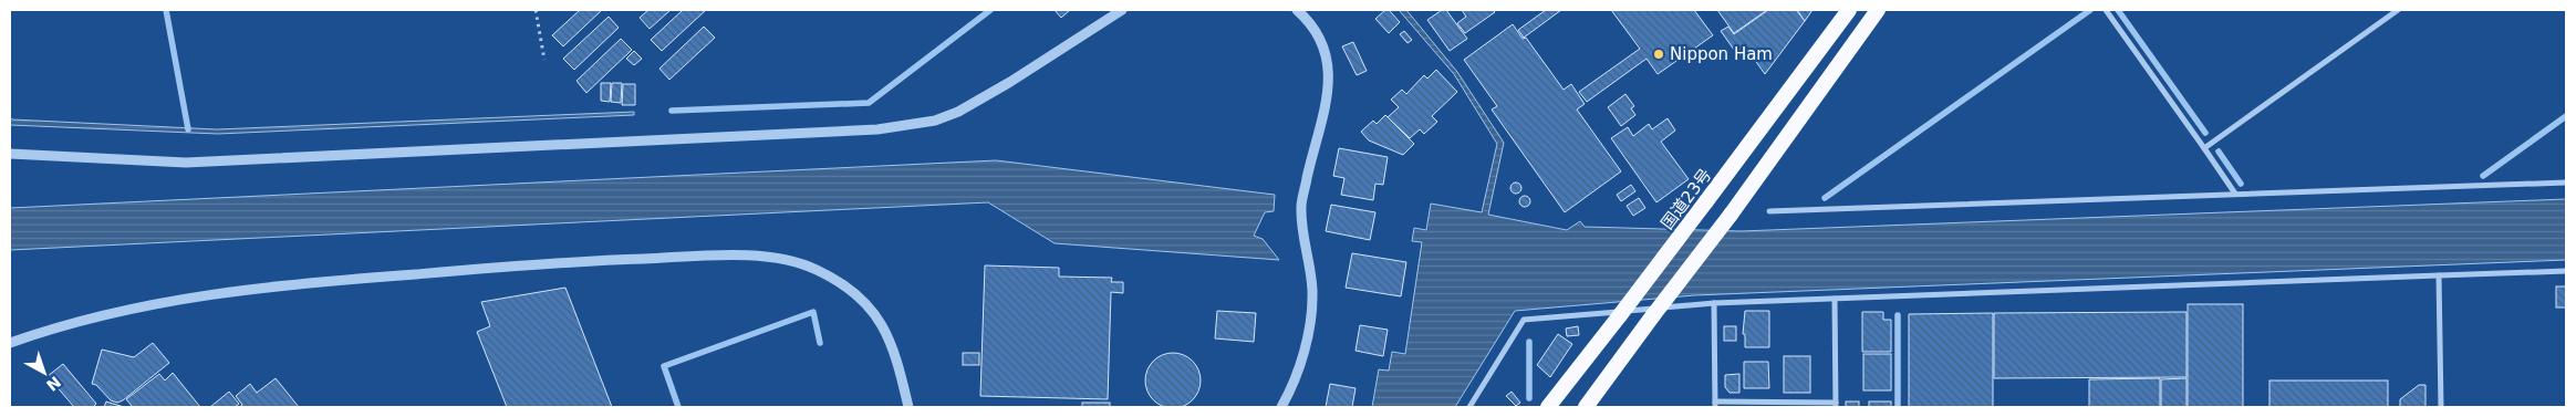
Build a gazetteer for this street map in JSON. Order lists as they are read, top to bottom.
{
  "streets": {
    "highway": ["国道23号"]
  },
  "places": ["Nippon Ham"],
  "north": "bottom right"
}
